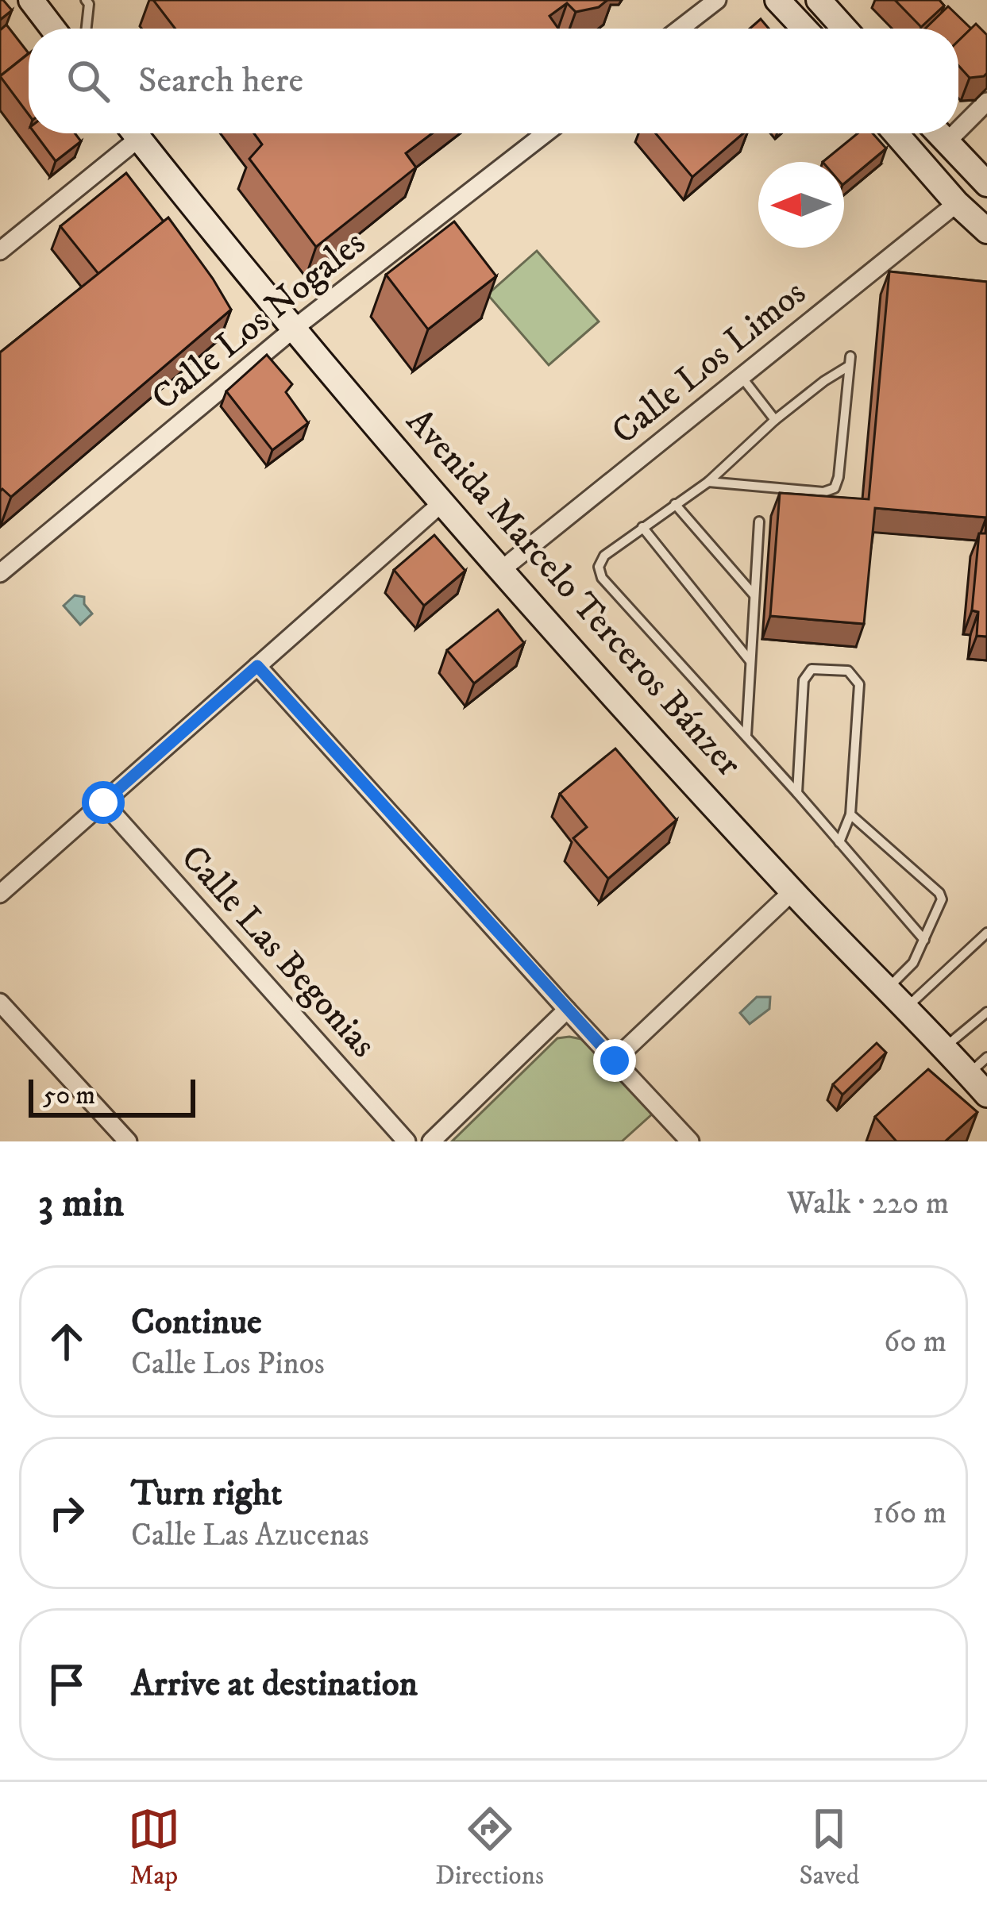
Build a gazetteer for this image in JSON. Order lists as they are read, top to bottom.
{
  "streets": {
    "street": [
      "Calle Los Nogales",
      "Calle Los Limos",
      "Avenida Marcelo Terceros Bánzer",
      "Calle Las Begonias"
    ]
  },
  "crossings": [
    ["Calle Los Nogales", "Avenida Marcelo Terceros Bánzer"],
    ["Calle Los Limos", "Avenida Marcelo Terceros Bánzer"]
  ],
  "scale_bar": "50 m",
  "north": "left",
  "page": {
    "search": "Search here",
    "scale": "50 m",
    "heading": ["3 min", "Walk · 220 m"],
    "list": [
      ["Continue", "Calle Los Pinos", "60 m"],
      ["Turn right", "Calle Las Azucenas", "160 m"],
      "Arrive at destination"
    ],
    "nav": ["Map", "Directions", "Saved"]
  }
}
